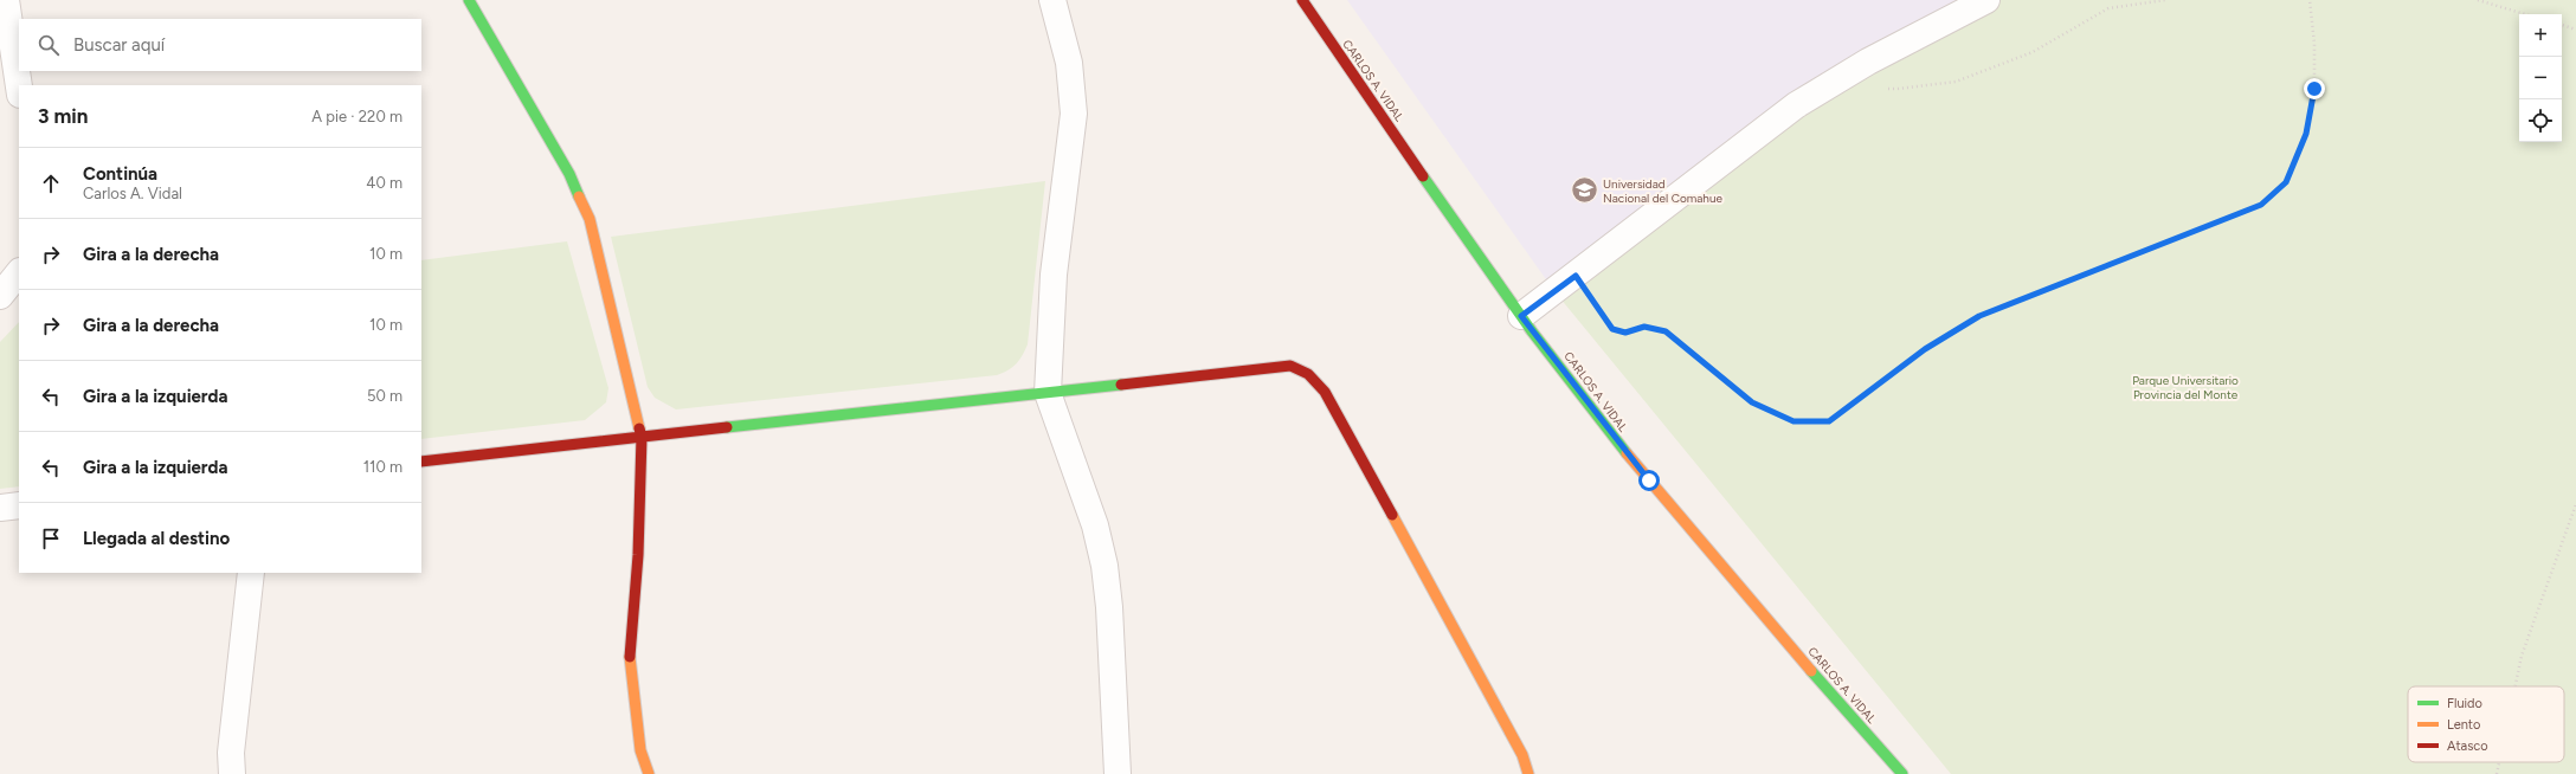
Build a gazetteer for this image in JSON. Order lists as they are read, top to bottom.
{
  "streets": {
    "street": ["CARLOS A. VIDAL"]
  },
  "parks": ["Parque Universitario Provincia del Monte"],
  "places": {
    "school or university": ["Universidad Nacional del Comahue"]
  },
  "legend": ["Fluido", "Lento", "Atasco"],
  "page": {
    "map_buttons": ["+", "−"],
    "search": "Buscar aquí",
    "heading": ["3 min", "A pie · 220 m"],
    "list": [
      ["Continúa", "Carlos A. Vidal", "40 m"],
      ["Gira a la derecha", "10 m"],
      ["Gira a la derecha", "10 m"],
      ["Gira a la izquierda", "50 m"],
      ["Gira a la izquierda", "110 m"],
      "Llegada al destino"
    ]
  }
}
